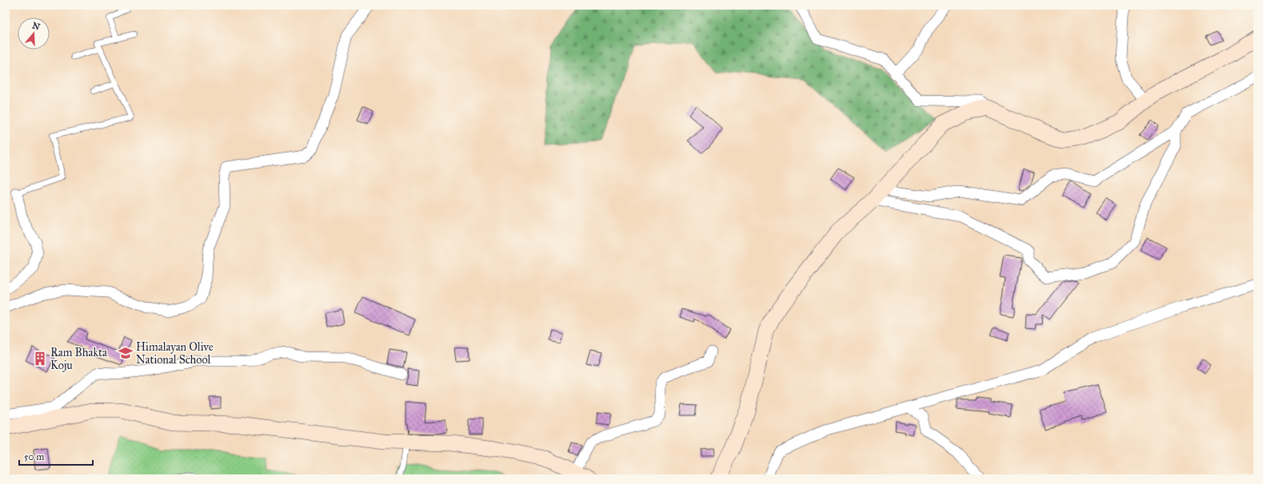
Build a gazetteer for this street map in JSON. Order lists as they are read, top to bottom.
{
  "places": {
    "school or university": ["Himalayan Olive National School"],
    "building": ["Ram Bhakta Koju"]
  },
  "scale_bar": "50 m",
  "north": "top"
}
